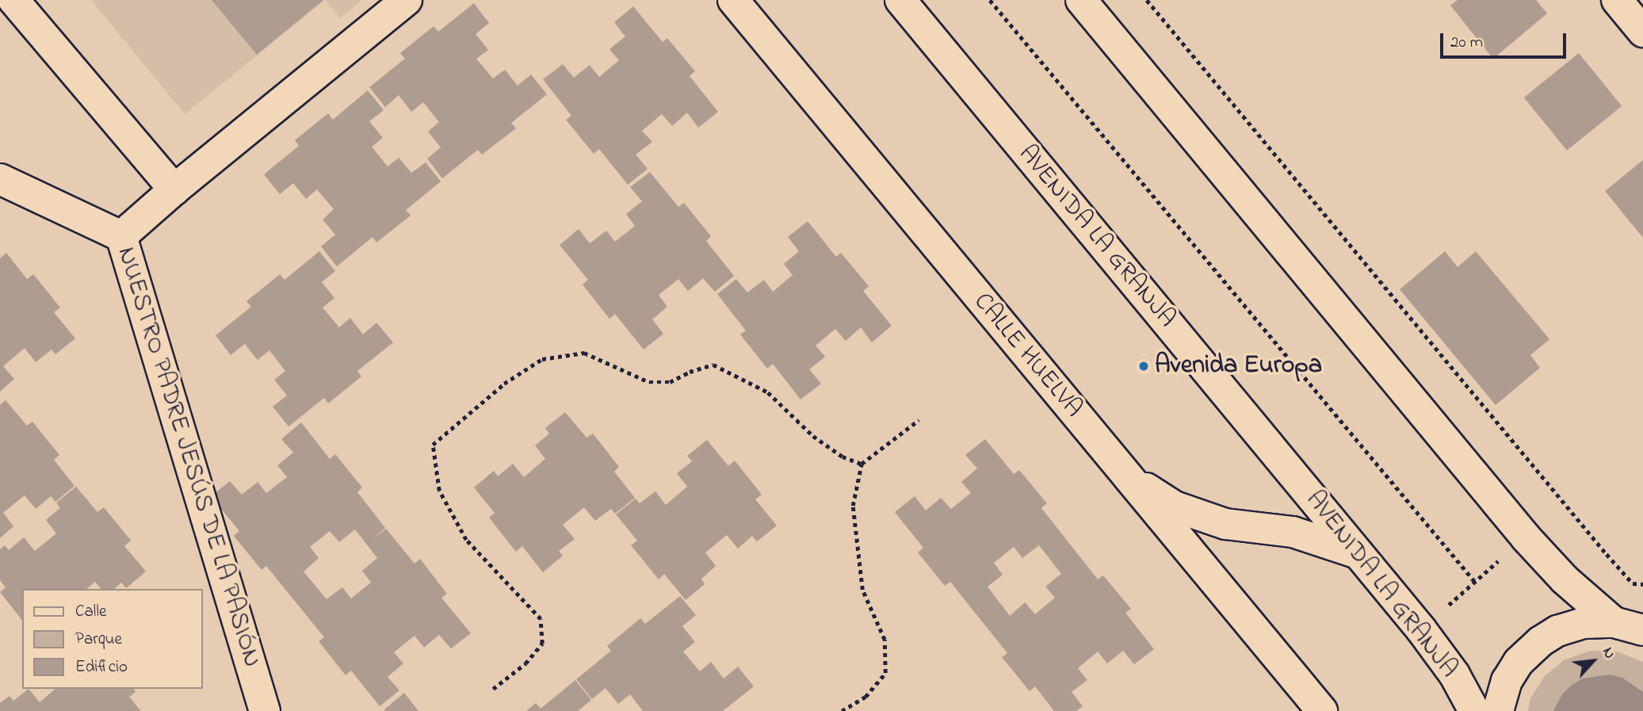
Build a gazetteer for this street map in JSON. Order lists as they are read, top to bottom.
{
  "streets": {
    "street": ["AVENIDA LA GRANJA", "CALLE HUELVA", "NUESTRO PADRE JESÚS DE LA PASIÓN"]
  },
  "places": ["Avenida Europa"],
  "legend": ["Calle", "Parque", "Edificio"],
  "scale_bar": "20 m",
  "north": "top right"
}
